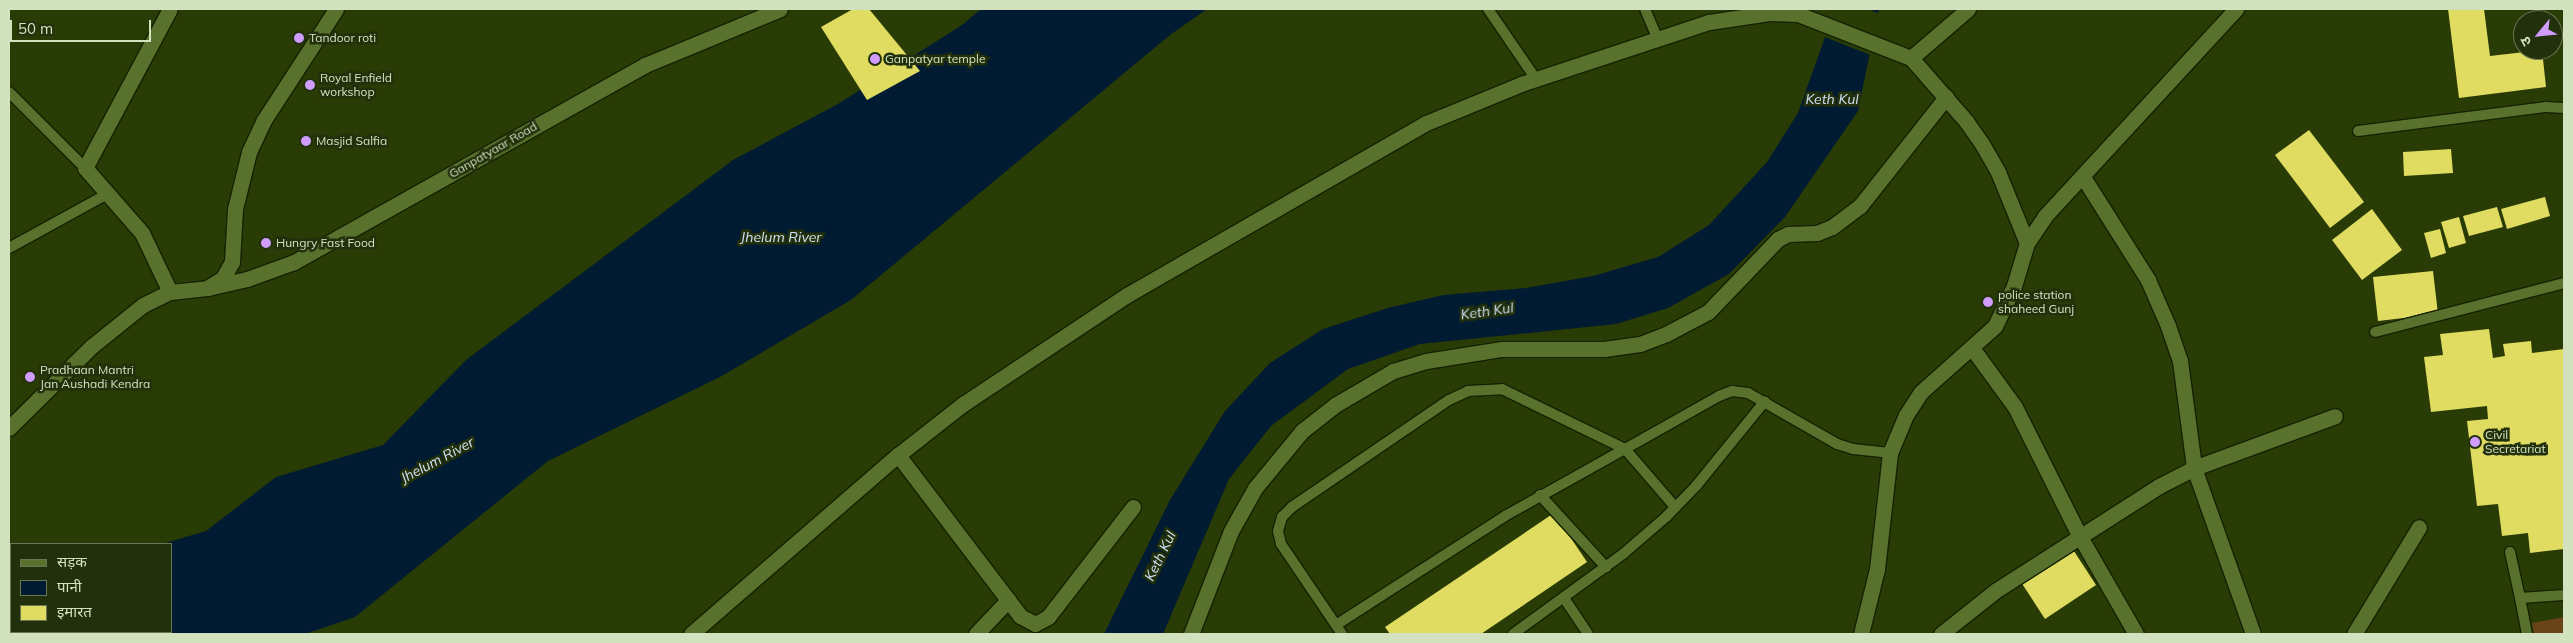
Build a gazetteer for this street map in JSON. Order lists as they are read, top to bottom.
{
  "streets": {
    "street": ["Ganpatyaar Road"]
  },
  "water": ["Keth Kul", "Jhelum River"],
  "places": [
    "Tandoor roti",
    "Ganpatyar temple",
    "Royal Enfield workshop",
    "Masjid Salfia",
    "Hungry Fast Food",
    "police station shaheed Gunj",
    "Pradhaan Mantri Jan Aushadi Kendra",
    "Civil Secretariat"
  ],
  "legend": ["सड़क", "पानी", "इमारत"],
  "scale_bar": "50 m",
  "north": "bottom left"
}
